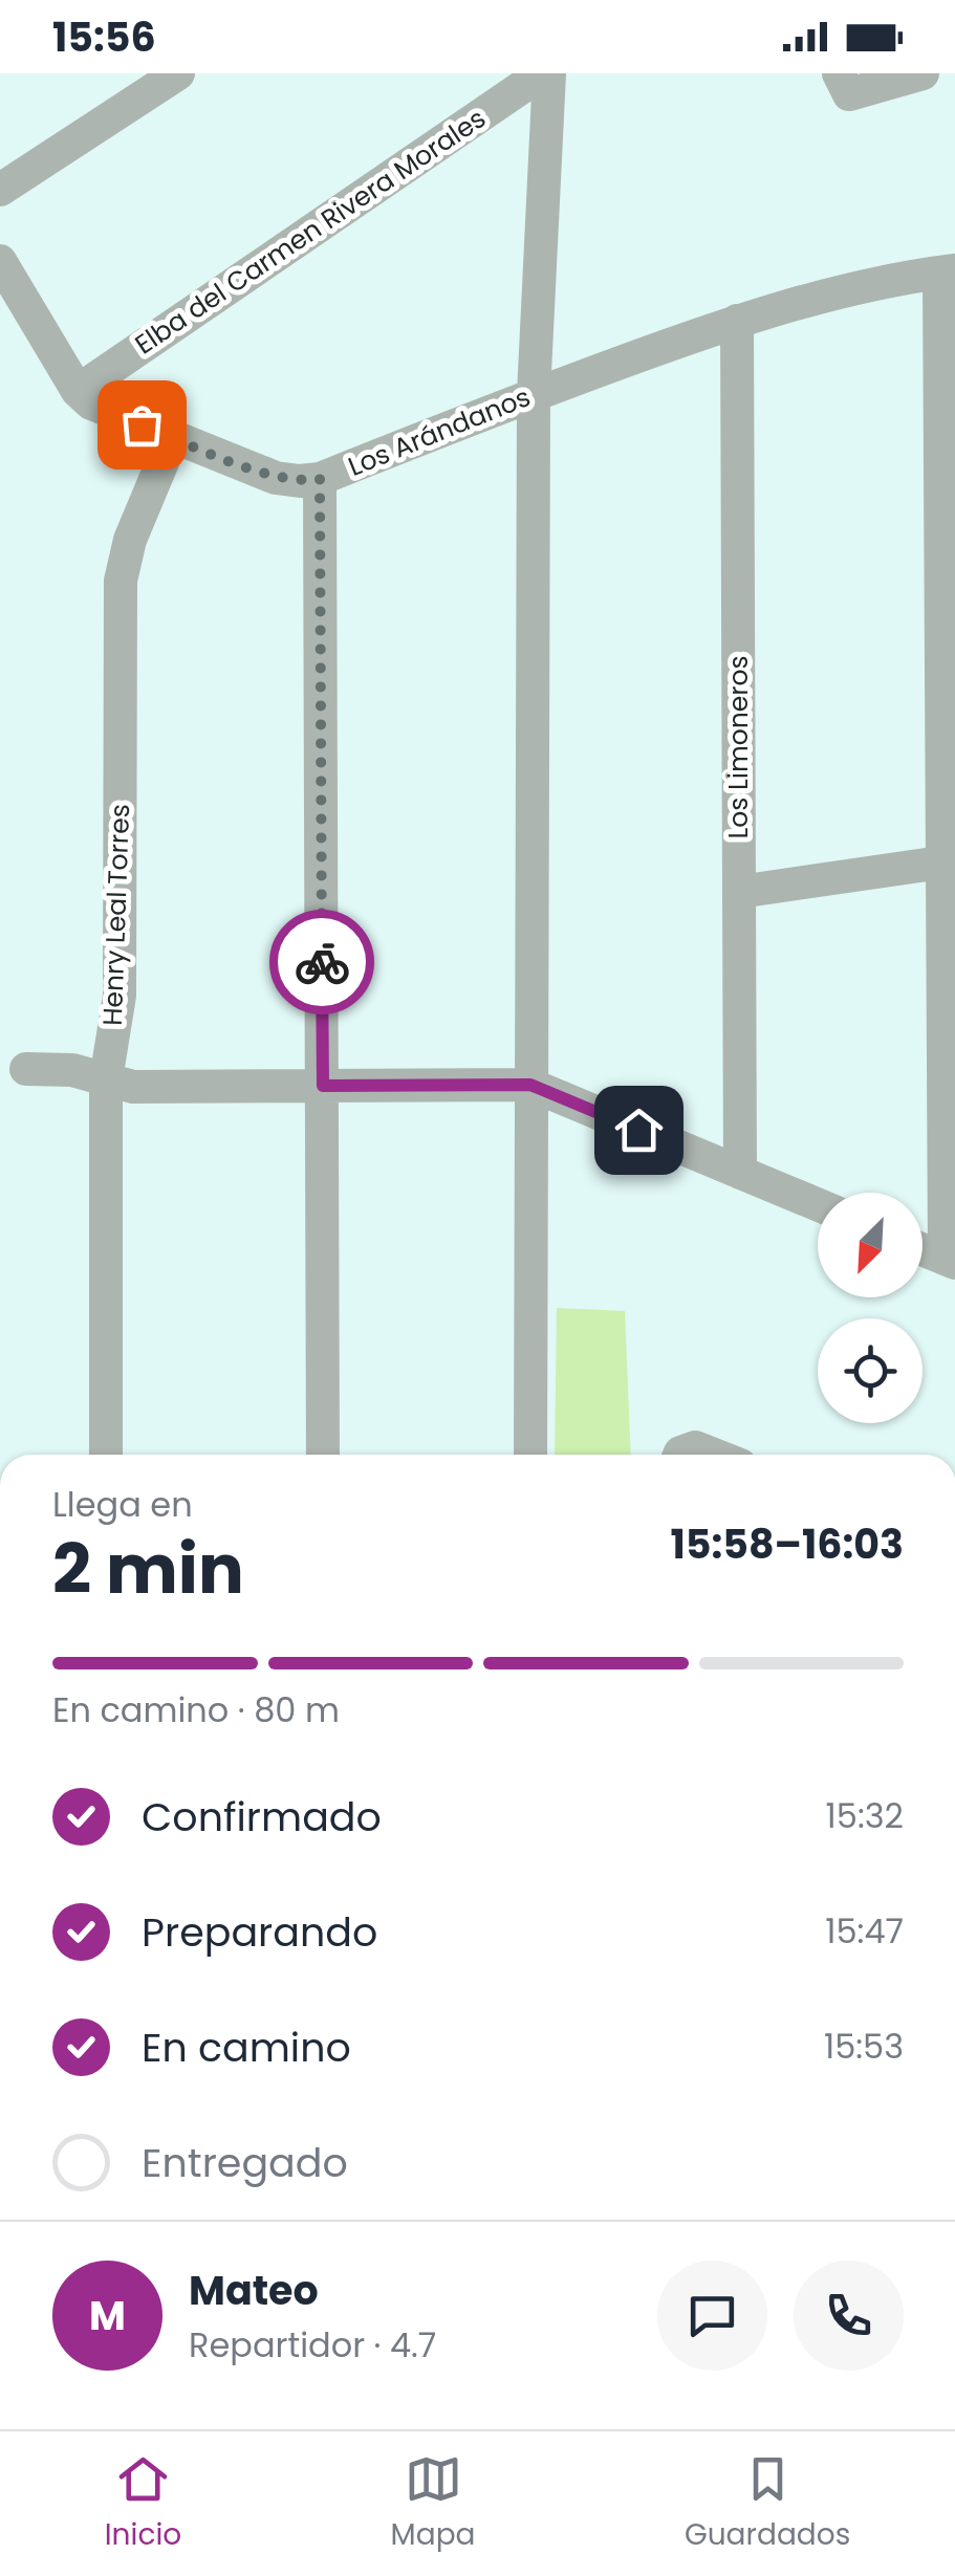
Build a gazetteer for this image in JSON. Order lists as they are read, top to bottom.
{
  "streets": {
    "street": [
      "Elba del Carmen Rivera Morales",
      "Los Arándanos",
      "Los Limoneros",
      "Henry Leal Torres"
    ]
  },
  "crossings": [
    ["Elba del Carmen Rivera Morales", "Los Arándanos"],
    ["Los Arándanos", "Los Limoneros"],
    ["Los Arándanos", "Henry Leal Torres"]
  ],
  "north": "bottom left",
  "page": {
    "status": "15:56",
    "heading": ["2 min", "Llega en", "15:58–16:03"],
    "panel": ["Mateo", "Repartidor · 4.7"],
    "bar": "En camino · 80 m",
    "list": [
      ["Confirmado", "15:32"],
      ["Preparando", "15:47"],
      ["En camino", "15:53"],
      "Entregado"
    ],
    "round": "M",
    "tabs": ["Inicio", "Mapa", "Guardados"]
  }
}
